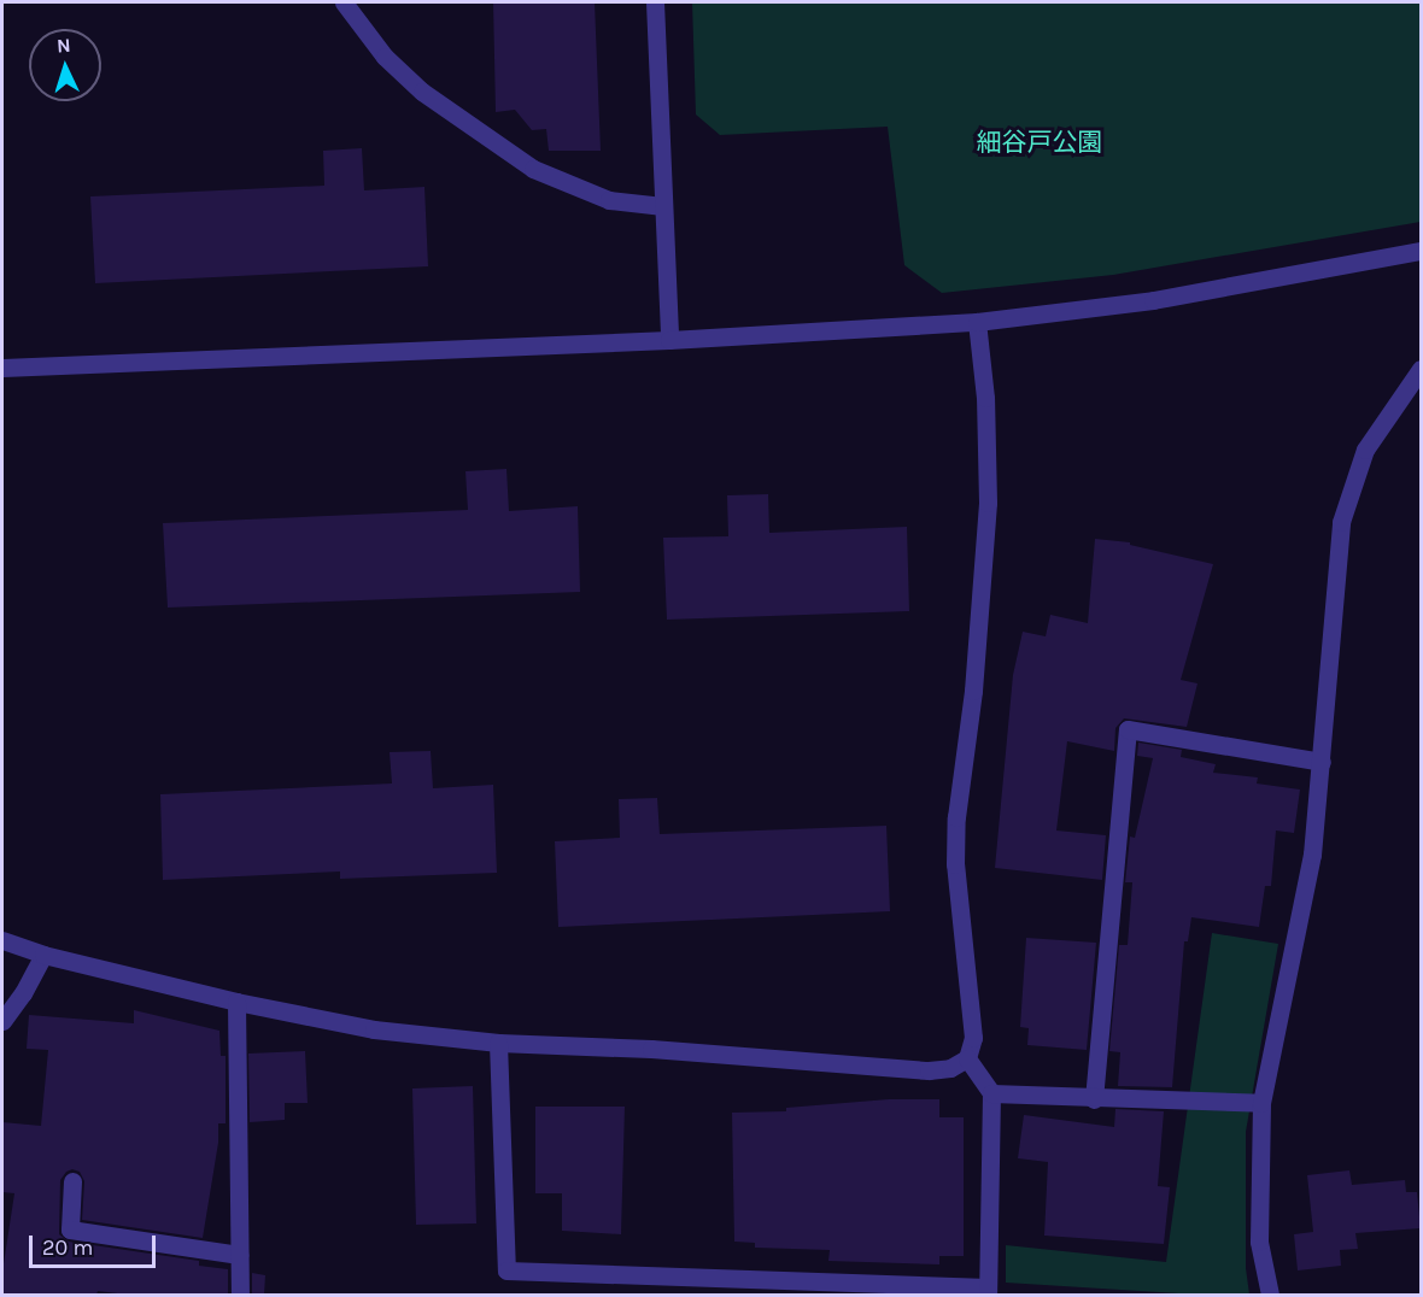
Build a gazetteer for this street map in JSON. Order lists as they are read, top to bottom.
{
  "parks": ["細谷戸公園"],
  "scale_bar": "20 m",
  "north": "top"
}
